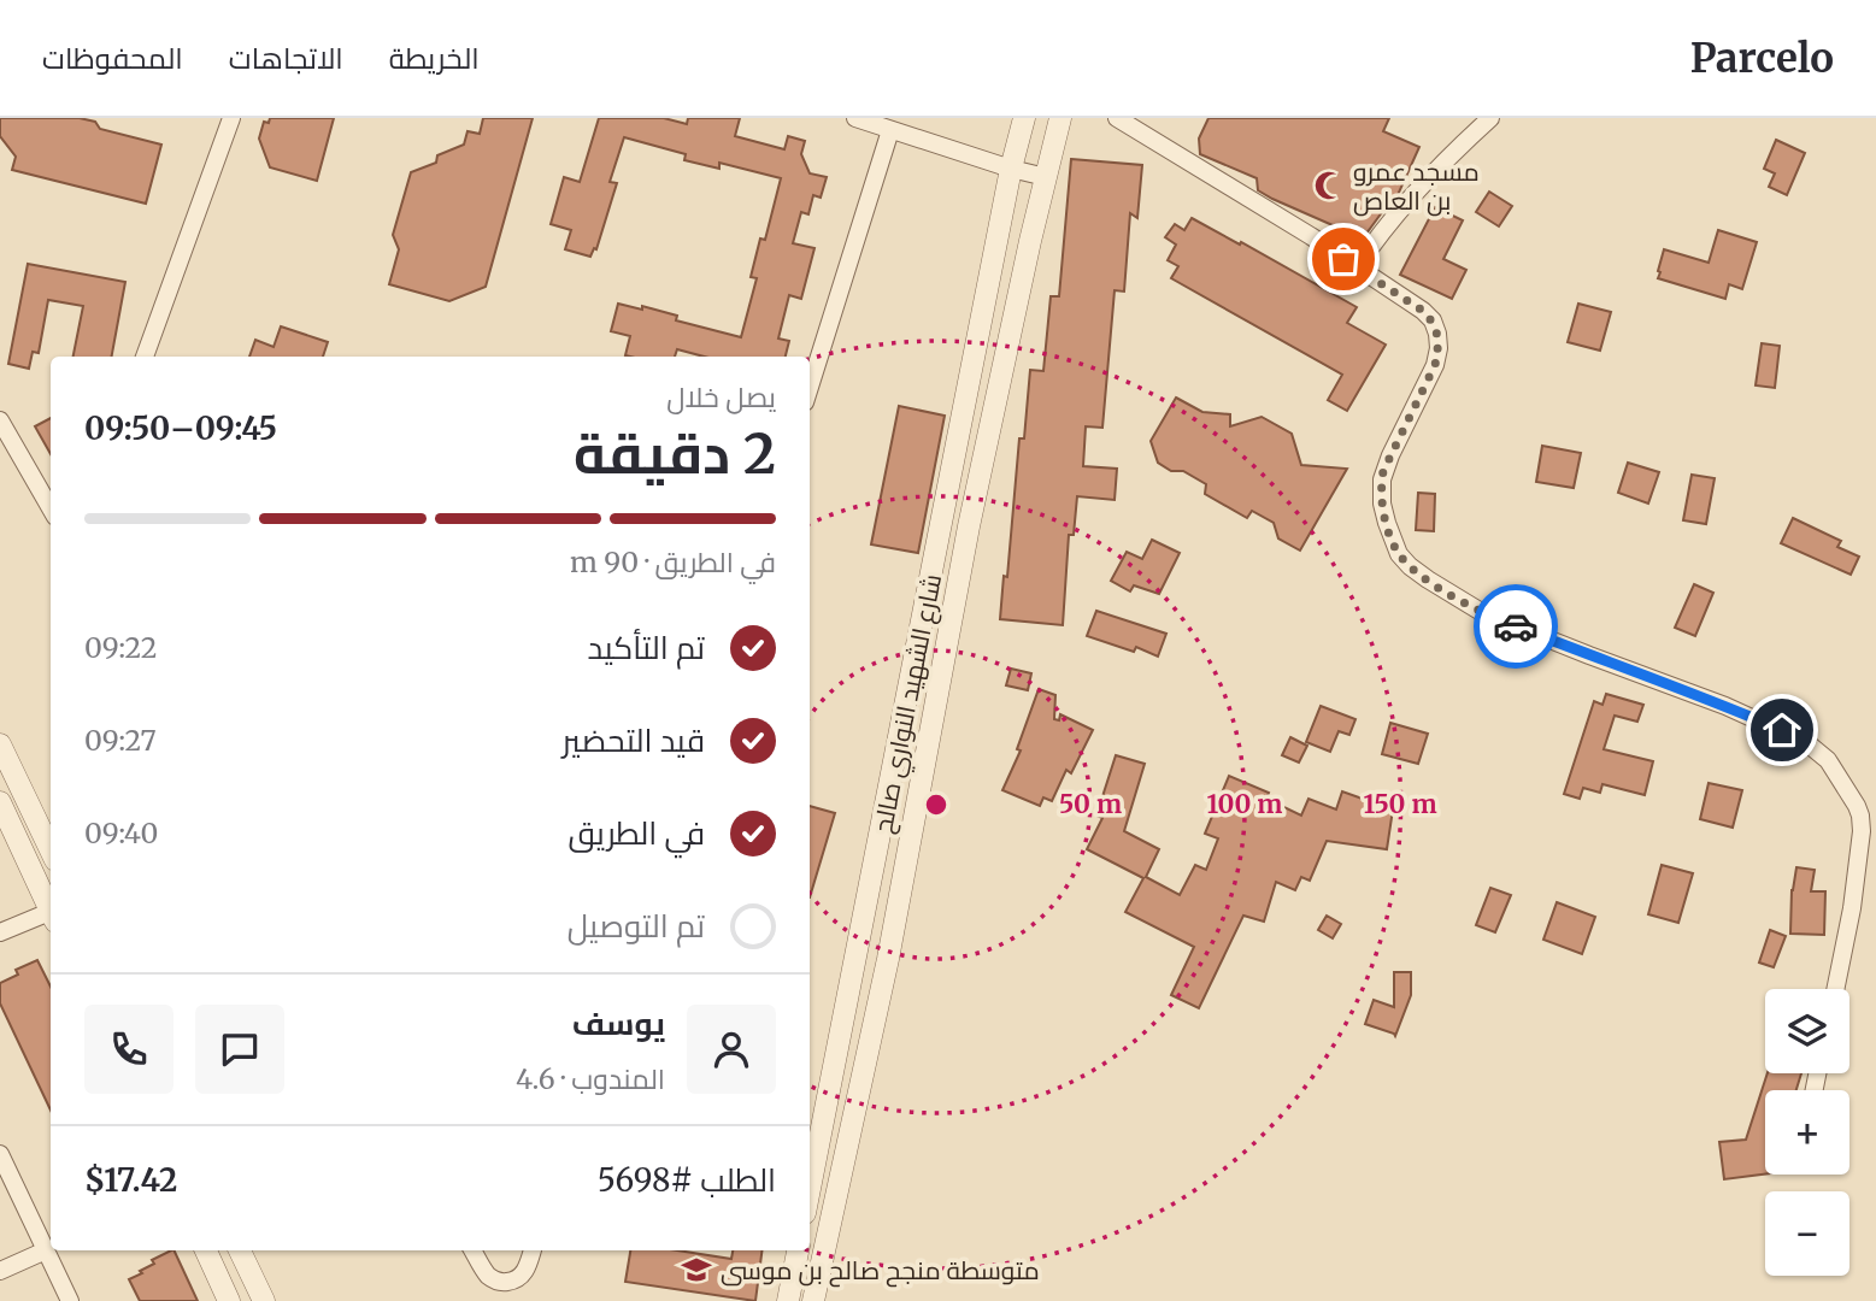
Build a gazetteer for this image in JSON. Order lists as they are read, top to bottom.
{
  "streets": {
    "street": ["شارع الشهيد النواري صالح"]
  },
  "places": {
    "mosque": ["مسجد عمرو بن العاص"],
    "school or university": ["متوسطة منجح صالح بن موسى"]
  },
  "page": {
    "header": "Parcelo",
    "nav": ["الخريطة", "الاتجاهات", "المحفوظات"],
    "heading": ["2 دقيقة", "يصل خلال", "09:45–09:50"],
    "panel": [
      "يوسف",
      "المندوب · 4.6",
      "الطلب #5698",
      "$17.42"
    ],
    "bar": "في الطريق · 90 m",
    "list": [
      ["تم التأكيد", "09:22"],
      ["قيد التحضير", "09:27"],
      ["في الطريق", "09:40"],
      "تم التوصيل"
    ],
    "map_buttons": ["+", "−"]
  },
  "rings": ["50 m", "100 m", "150 m"]
}
